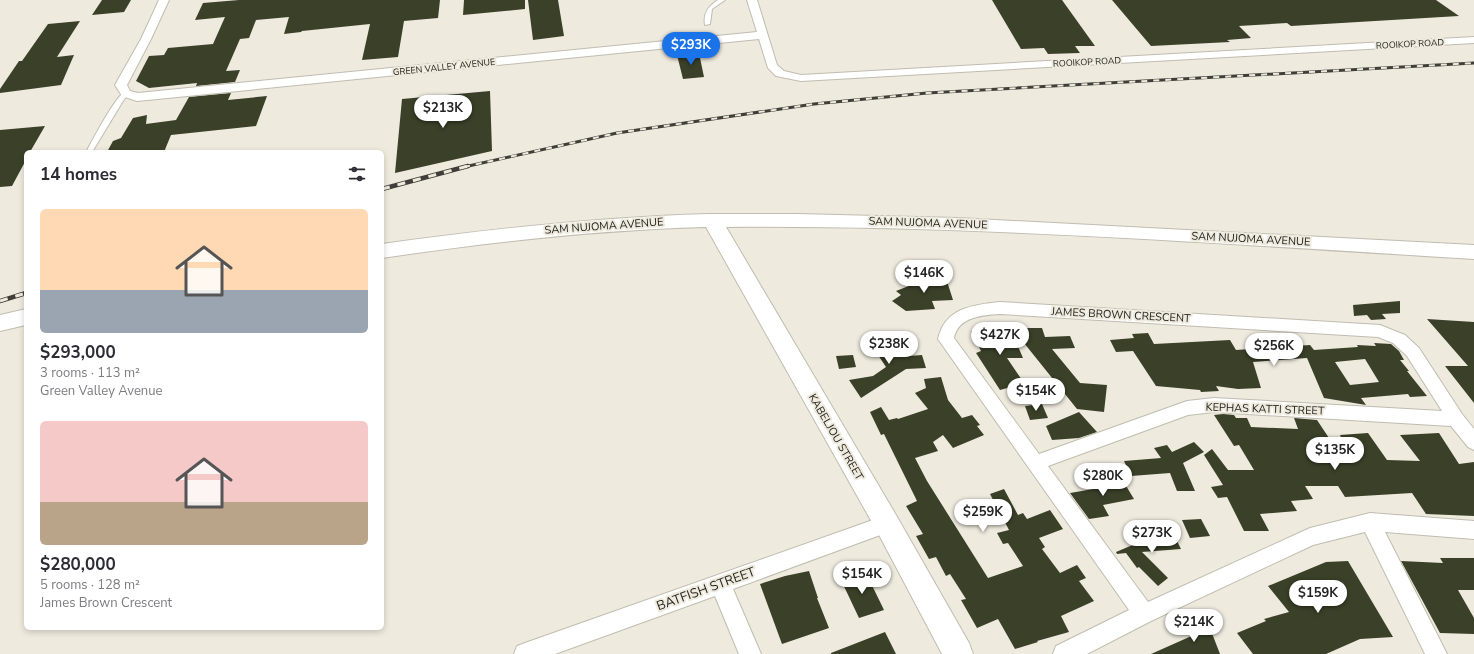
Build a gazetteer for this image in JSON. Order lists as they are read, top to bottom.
{
  "streets": {
    "street": [
      "ROOIKOP ROAD",
      "GREEN VALLEY AVENUE",
      "SAM NUJOMA AVENUE",
      "JAMES BROWN CRESCENT",
      "KEPHAS KATTI STREET",
      "KABELJOU STREET",
      "BATFISH STREET"
    ]
  },
  "crossings": [
    ["ROOIKOP ROAD", "GREEN VALLEY AVENUE"],
    ["SAM NUJOMA AVENUE", "KABELJOU STREET"],
    ["JAMES BROWN CRESCENT", "KEPHAS KATTI STREET"],
    ["KABELJOU STREET", "BATFISH STREET"]
  ],
  "page": {
    "price": [
      "$293K",
      "$213K",
      "$146K",
      "$427K",
      "$238K",
      "$256K",
      "$154K",
      "$135K",
      "$280K",
      "$259K",
      "$273K",
      "$154K",
      "$159K",
      "$214K"
    ],
    "heading": "14 homes",
    "list": [
      {
        "name": "$293,000",
        "note": "3 rooms · 113 m² · Green Valley Avenue"
      },
      {
        "name": "$280,000",
        "note": "5 rooms · 128 m² · James Brown Crescent"
      }
    ]
  }
}
